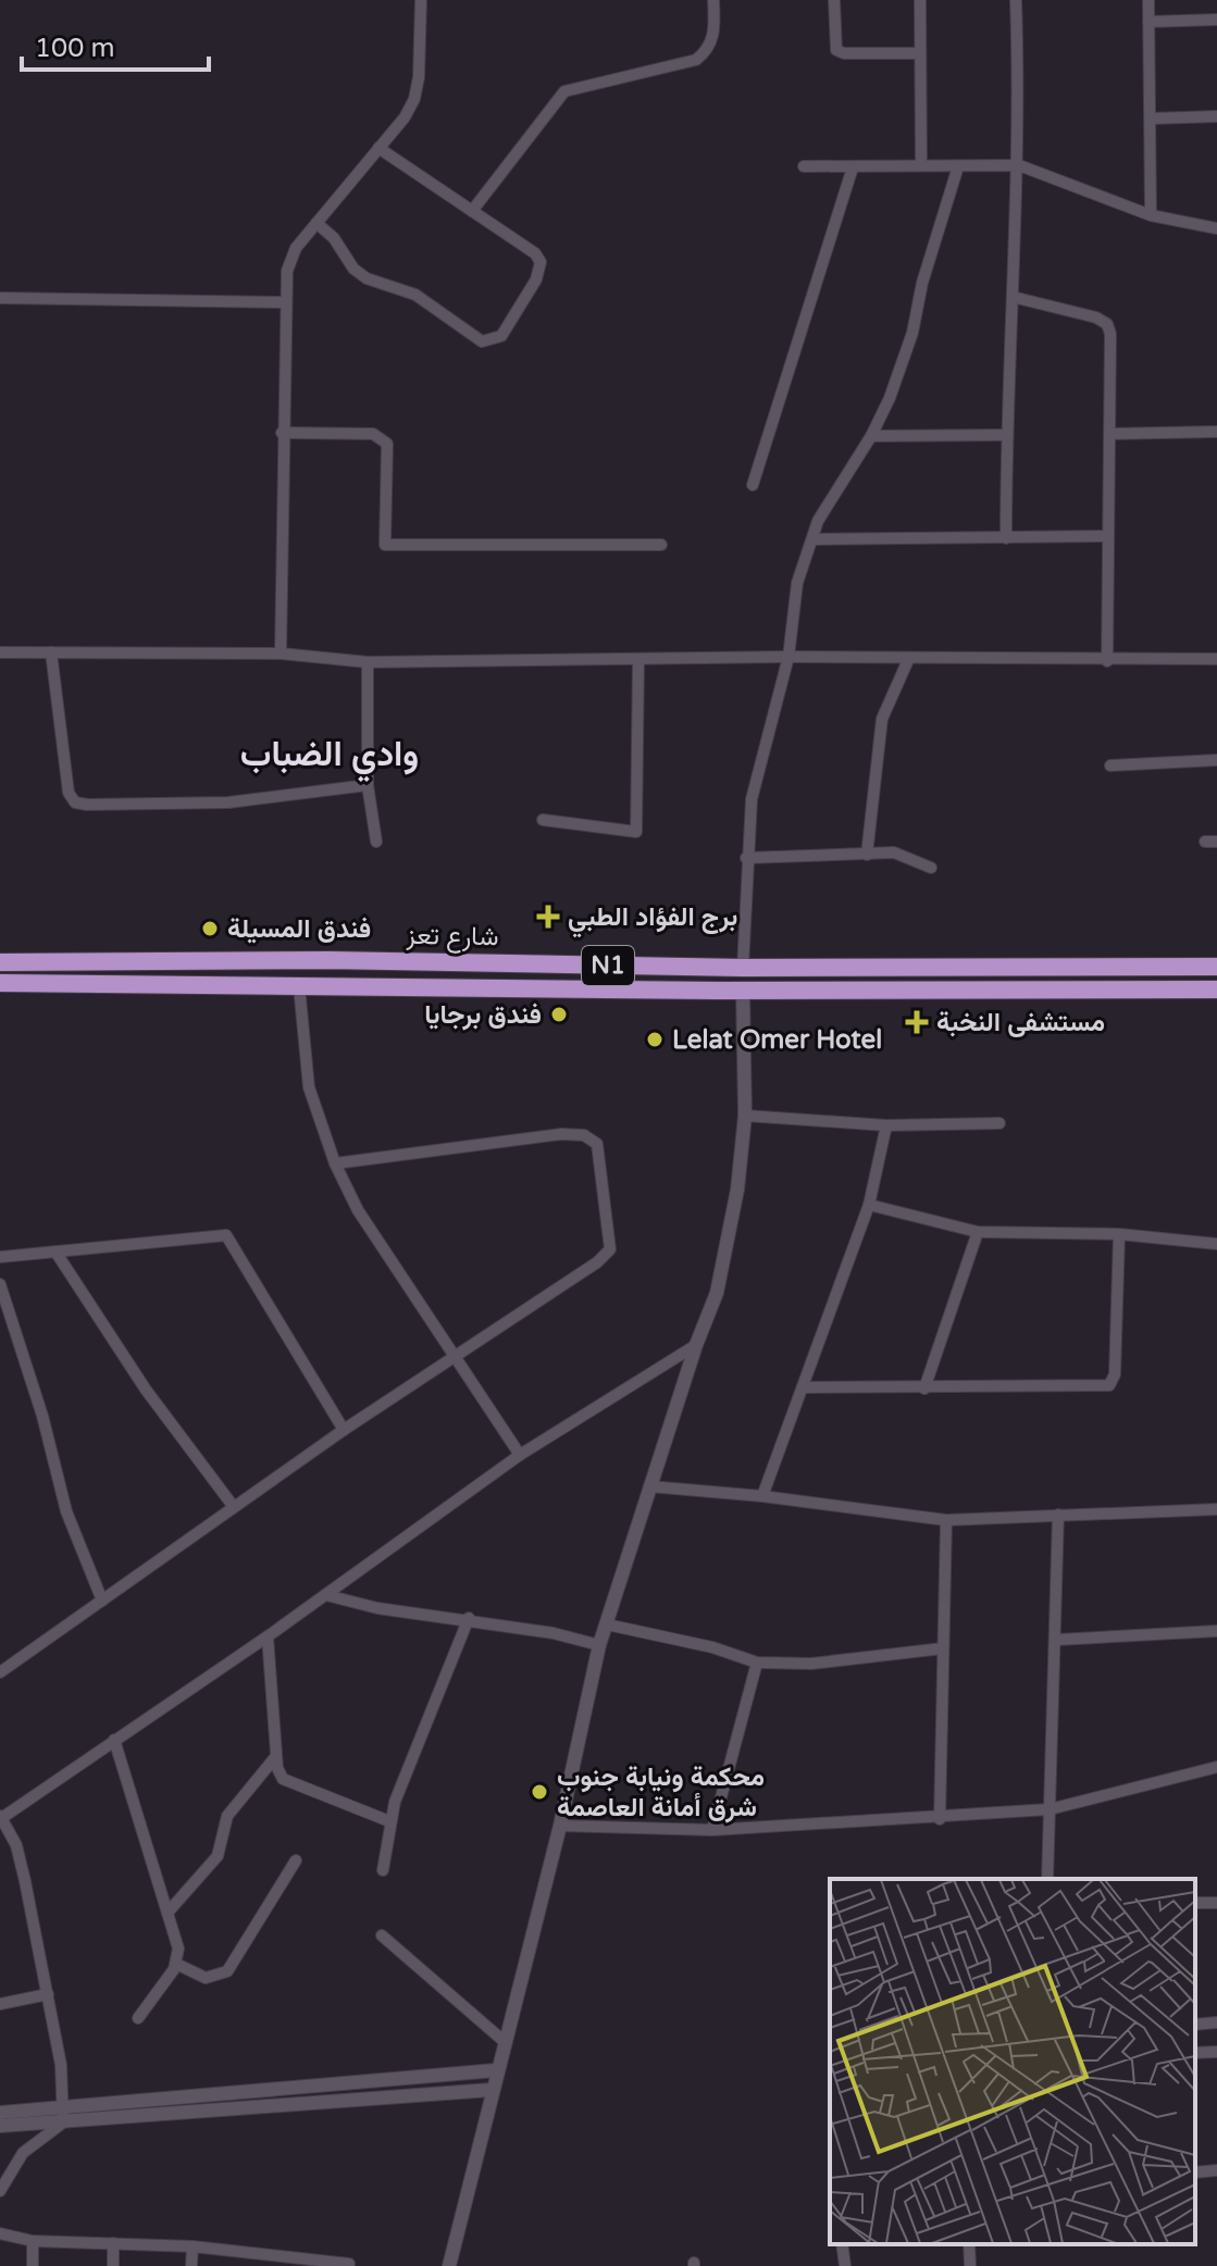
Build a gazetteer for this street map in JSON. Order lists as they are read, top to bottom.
{
  "streets": {
    "highway": ["شارع تعز", "N1"]
  },
  "districts": ["وادي الضباب"],
  "places": {
    "health": ["برج الفؤاد الطبي", "مستشفى النخبة"],
    "other": [
      "فندق المسيلة",
      "فندق برجايا",
      "Lelat Omer Hotel",
      "محكمة ونيابة جنوب شرق أمانة العاصمة"
    ]
  },
  "scale_bar": "100 m"
}
